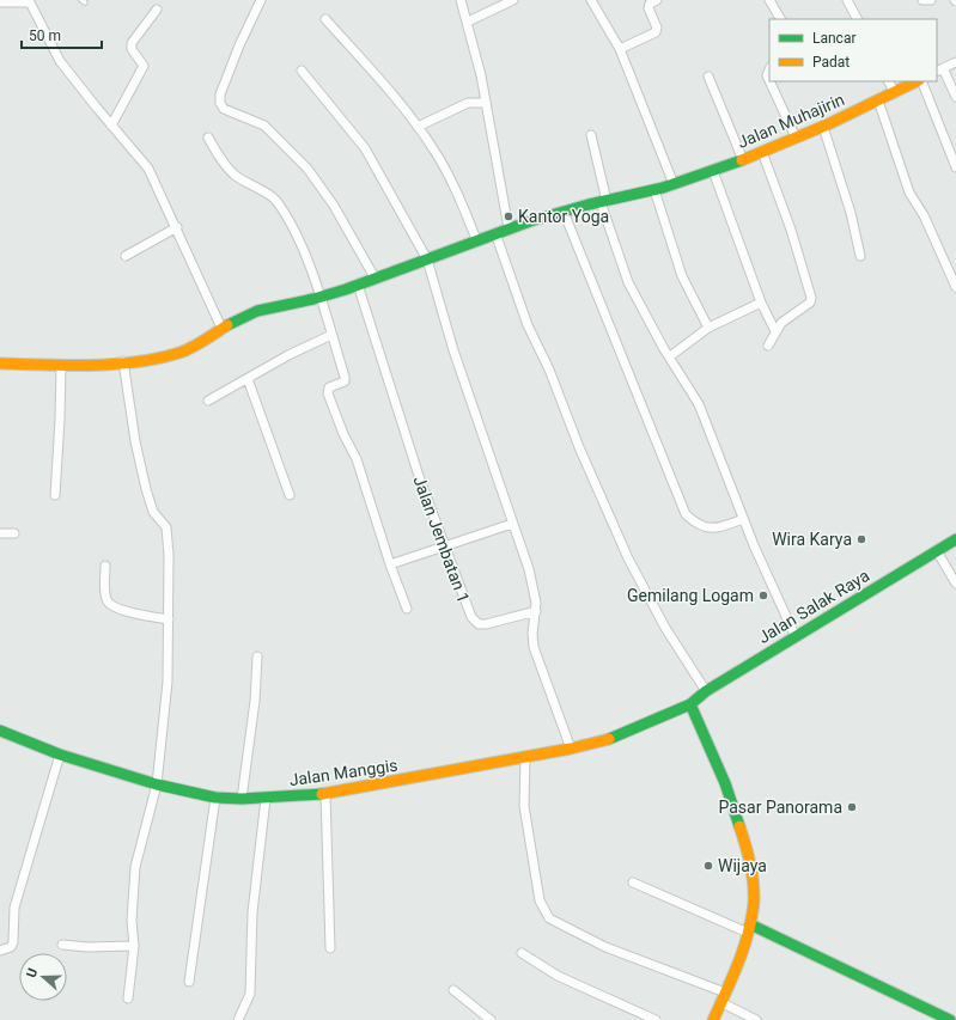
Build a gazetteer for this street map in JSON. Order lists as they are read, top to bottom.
{
  "streets": {
    "street": [
      "Jalan Muhajirin",
      "Jalan Jembatan 1",
      "Jalan Salak Raya",
      "Jalan Manggis"
    ]
  },
  "crossings": [
    ["Jalan Muhajirin", "Jalan Jembatan 1"],
    ["Jalan Salak Raya", "Jalan Manggis"]
  ],
  "places": [
    "Kantor Yoga",
    "Wira Karya",
    "Gemilang Logam",
    "Pasar Panorama",
    "Wijaya"
  ],
  "legend": ["Lancar", "Padat"],
  "scale_bar": "50 m",
  "north": "left"
}
